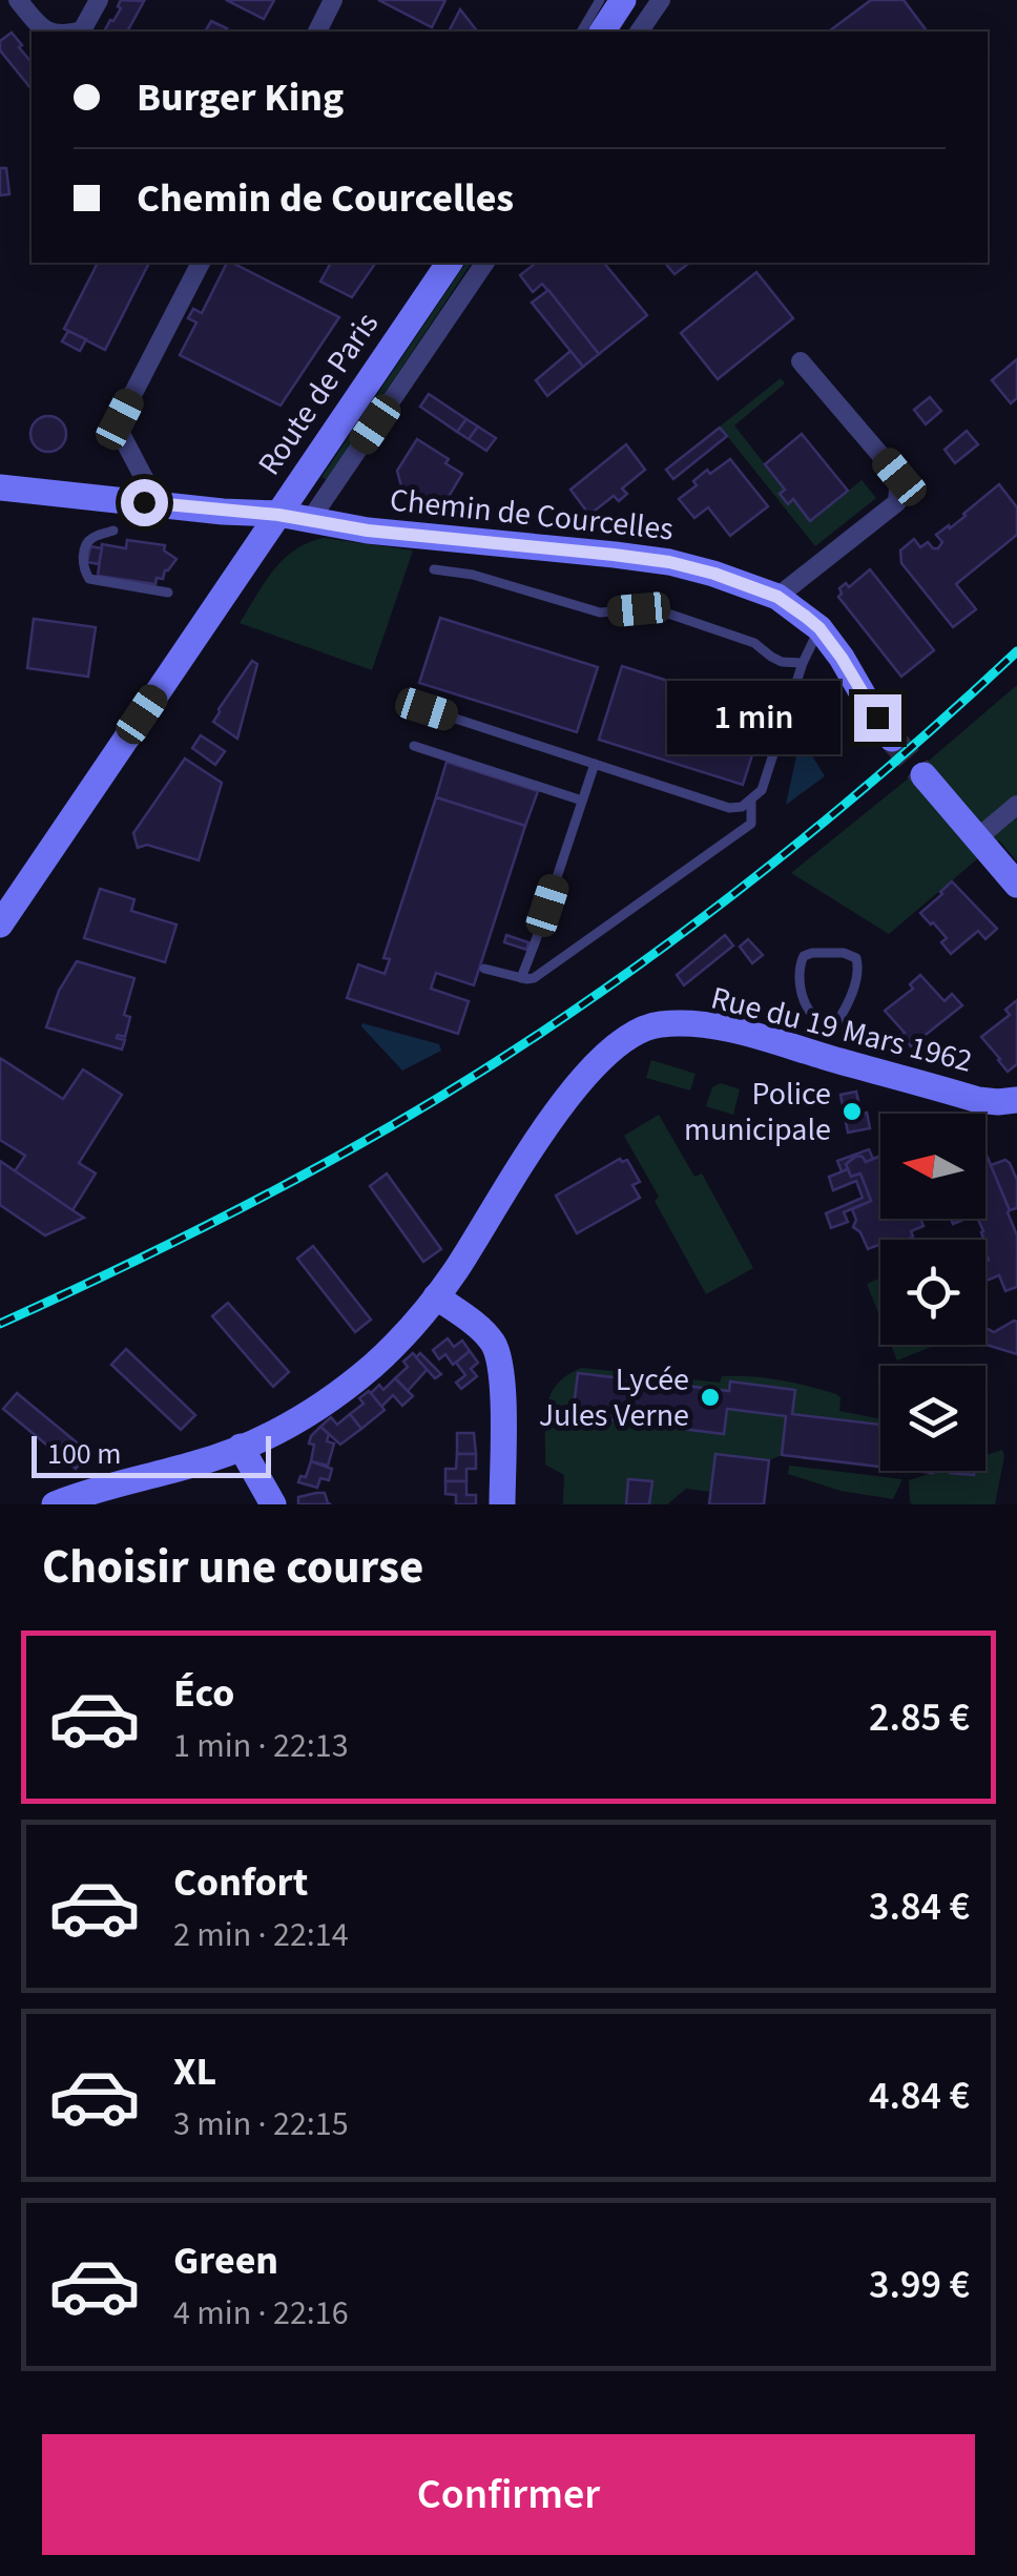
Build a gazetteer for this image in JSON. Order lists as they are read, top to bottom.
{
  "streets": {
    "street": ["Route de Paris", "Chemin de Courcelles", "Rue du 19 Mars 1962"]
  },
  "crossings": [
    ["Route de Paris", "Chemin de Courcelles"]
  ],
  "places": ["Police municipale", "Lycée Jules Verne"],
  "scale_bar": "100 m",
  "north": "left",
  "page": {
    "banner": ["Burger King", "Chemin de Courcelles"],
    "bubble": "1 min",
    "scale": "100 m",
    "heading": "Choisir une course",
    "list": [
      {
        "name": "Éco",
        "note": "1 min · 22:13",
        "value": "2.85 €"
      },
      {
        "name": "Confort",
        "note": "2 min · 22:14",
        "value": "3.84 €"
      },
      {
        "name": "XL",
        "note": "3 min · 22:15",
        "value": "4.84 €"
      },
      {
        "name": "Green",
        "note": "4 min · 22:16",
        "value": "3.99 €"
      }
    ],
    "buttons": "Confirmer"
  }
}
